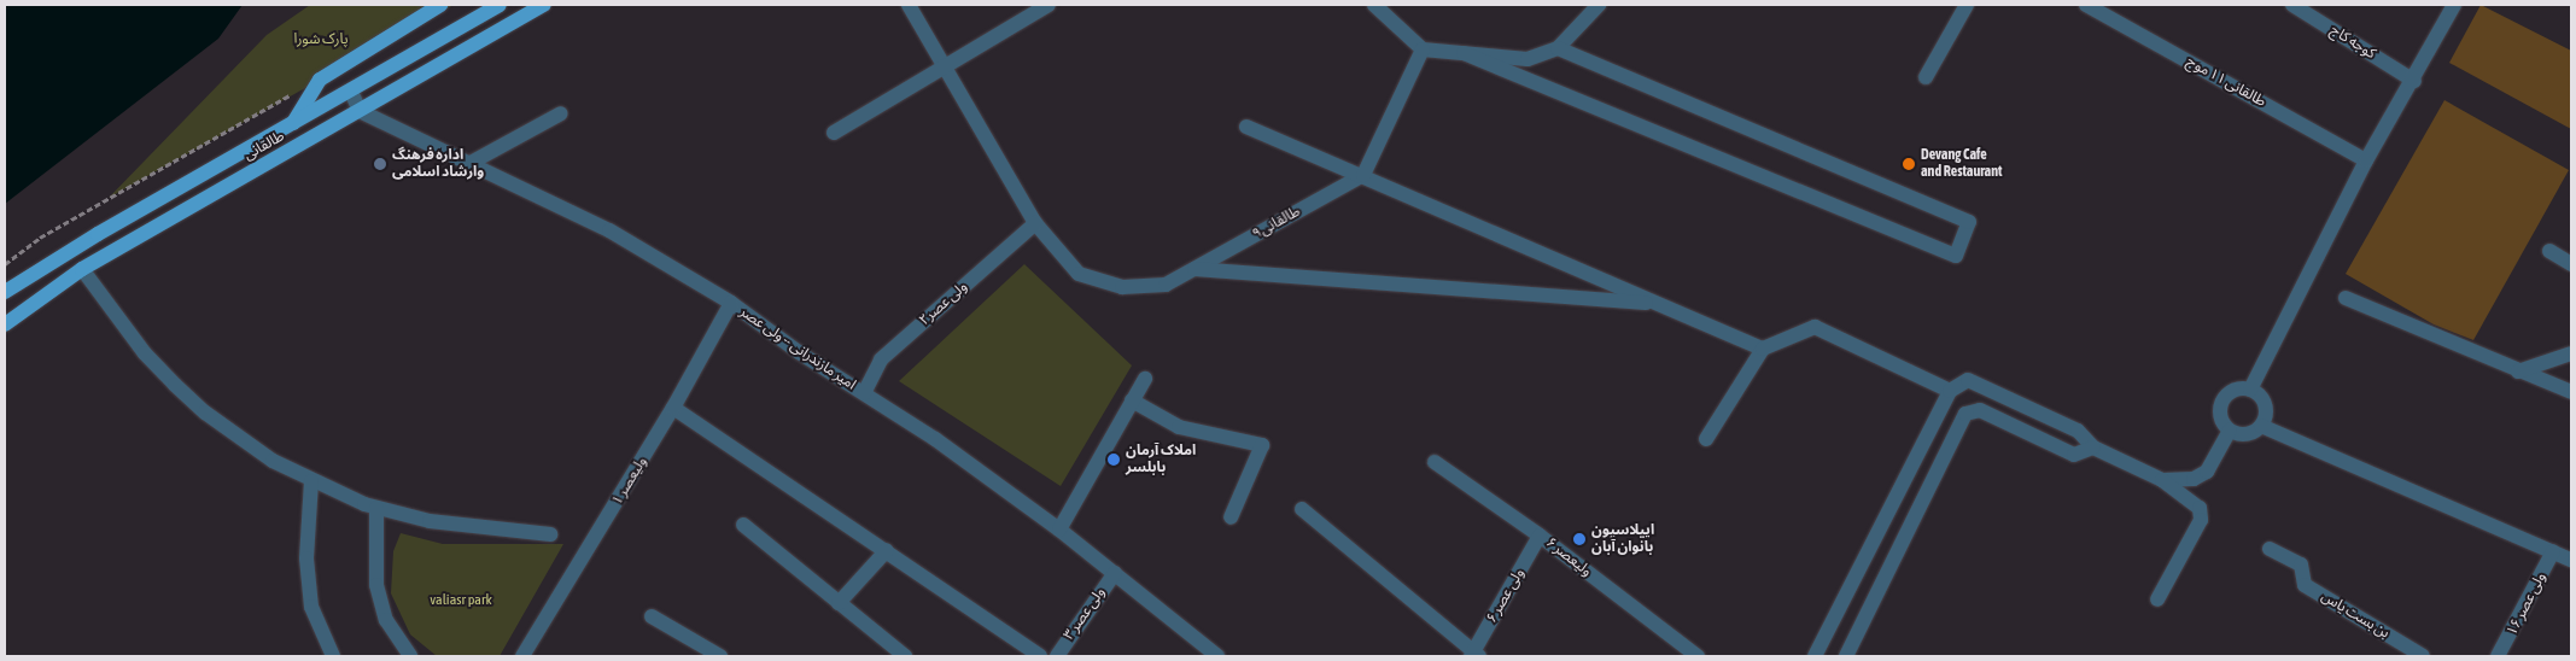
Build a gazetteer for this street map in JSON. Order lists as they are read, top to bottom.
{
  "streets": {
    "main road": ["طالقانی"],
    "street": [
      "کوجه کاج",
      "طالقانی ۱۱ موج",
      "طالقانی۹",
      "ولی عصر۲",
      "امیر مازندرانی -- ولی عصر",
      "ولیعصر ۱",
      "ولیعصر ۶",
      "ولی عصر ۶",
      "ولی عصر ۱۶",
      "ولی عصر ۳",
      "بن بست یاس"
    ]
  },
  "crossings": [
    ["طالقانی", "امیر مازندرانی -- ولی عصر"],
    ["طالقانی۹", "ولی عصر۲"],
    ["ولی عصر۲", "امیر مازندرانی -- ولی عصر"],
    ["امیر مازندرانی -- ولی عصر", "ولیعصر ۱"],
    ["امیر مازندرانی -- ولی عصر", "ولی عصر ۳"],
    ["ولیعصر ۶", "ولی عصر ۶"]
  ],
  "parks": ["پارک شورا", "valiasr park"],
  "places": [
    "اداره فرهنگ وارشاد اسلامی",
    "Devang Cafe and Restaurant",
    "املاک آرمان بابلسر",
    "اپیلاسیون بانوان آبان"
  ]
}
